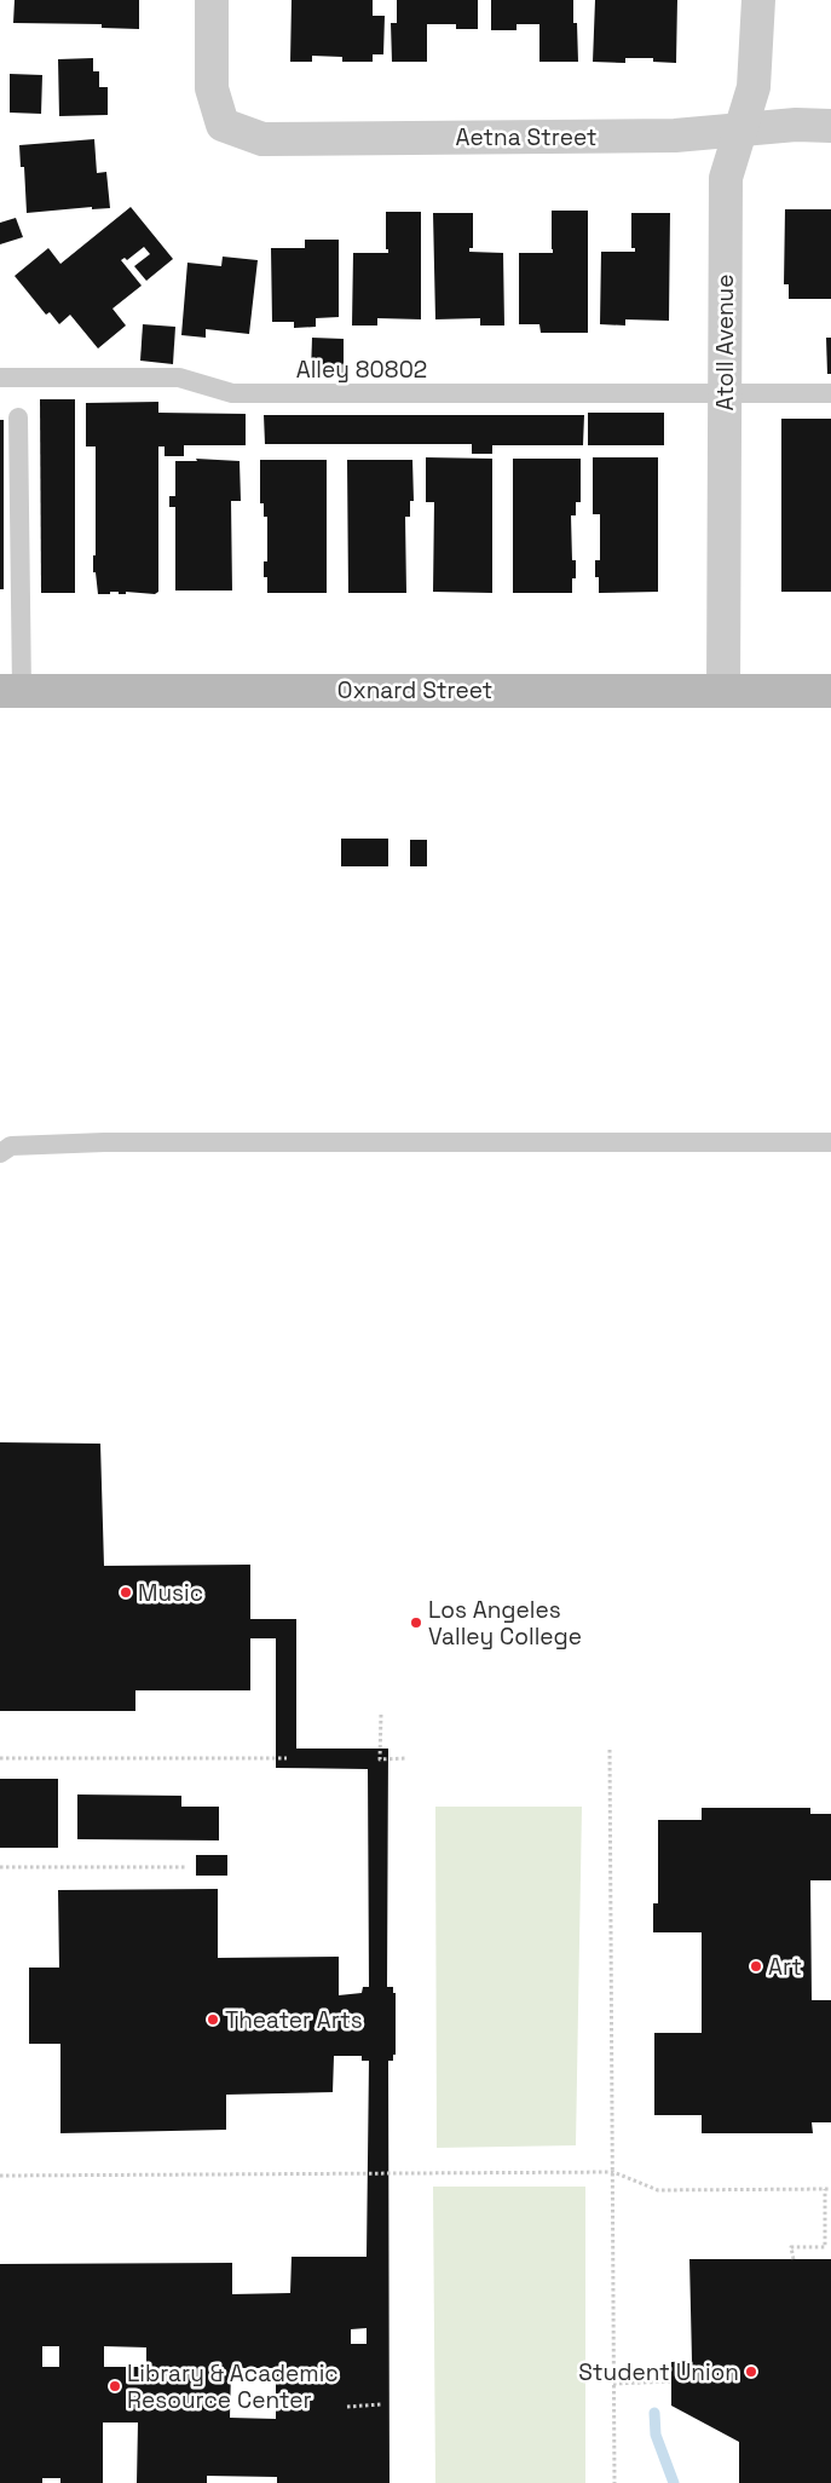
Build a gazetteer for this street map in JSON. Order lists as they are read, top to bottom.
{
  "streets": {
    "main road": ["Oxnard Street"],
    "street": ["Aetna Street", "Atoll Avenue"],
    "lane": ["Alley 80802"]
  },
  "crossings": [
    ["Aetna Street", "Atoll Avenue"],
    ["Atoll Avenue", "Alley 80802"],
    ["Atoll Avenue", "Oxnard Street"]
  ],
  "places": [
    "Music",
    "Los Angeles Valley College",
    "Art",
    "Theater Arts",
    "Student Union",
    "Library & Academic Resource Center"
  ]
}
